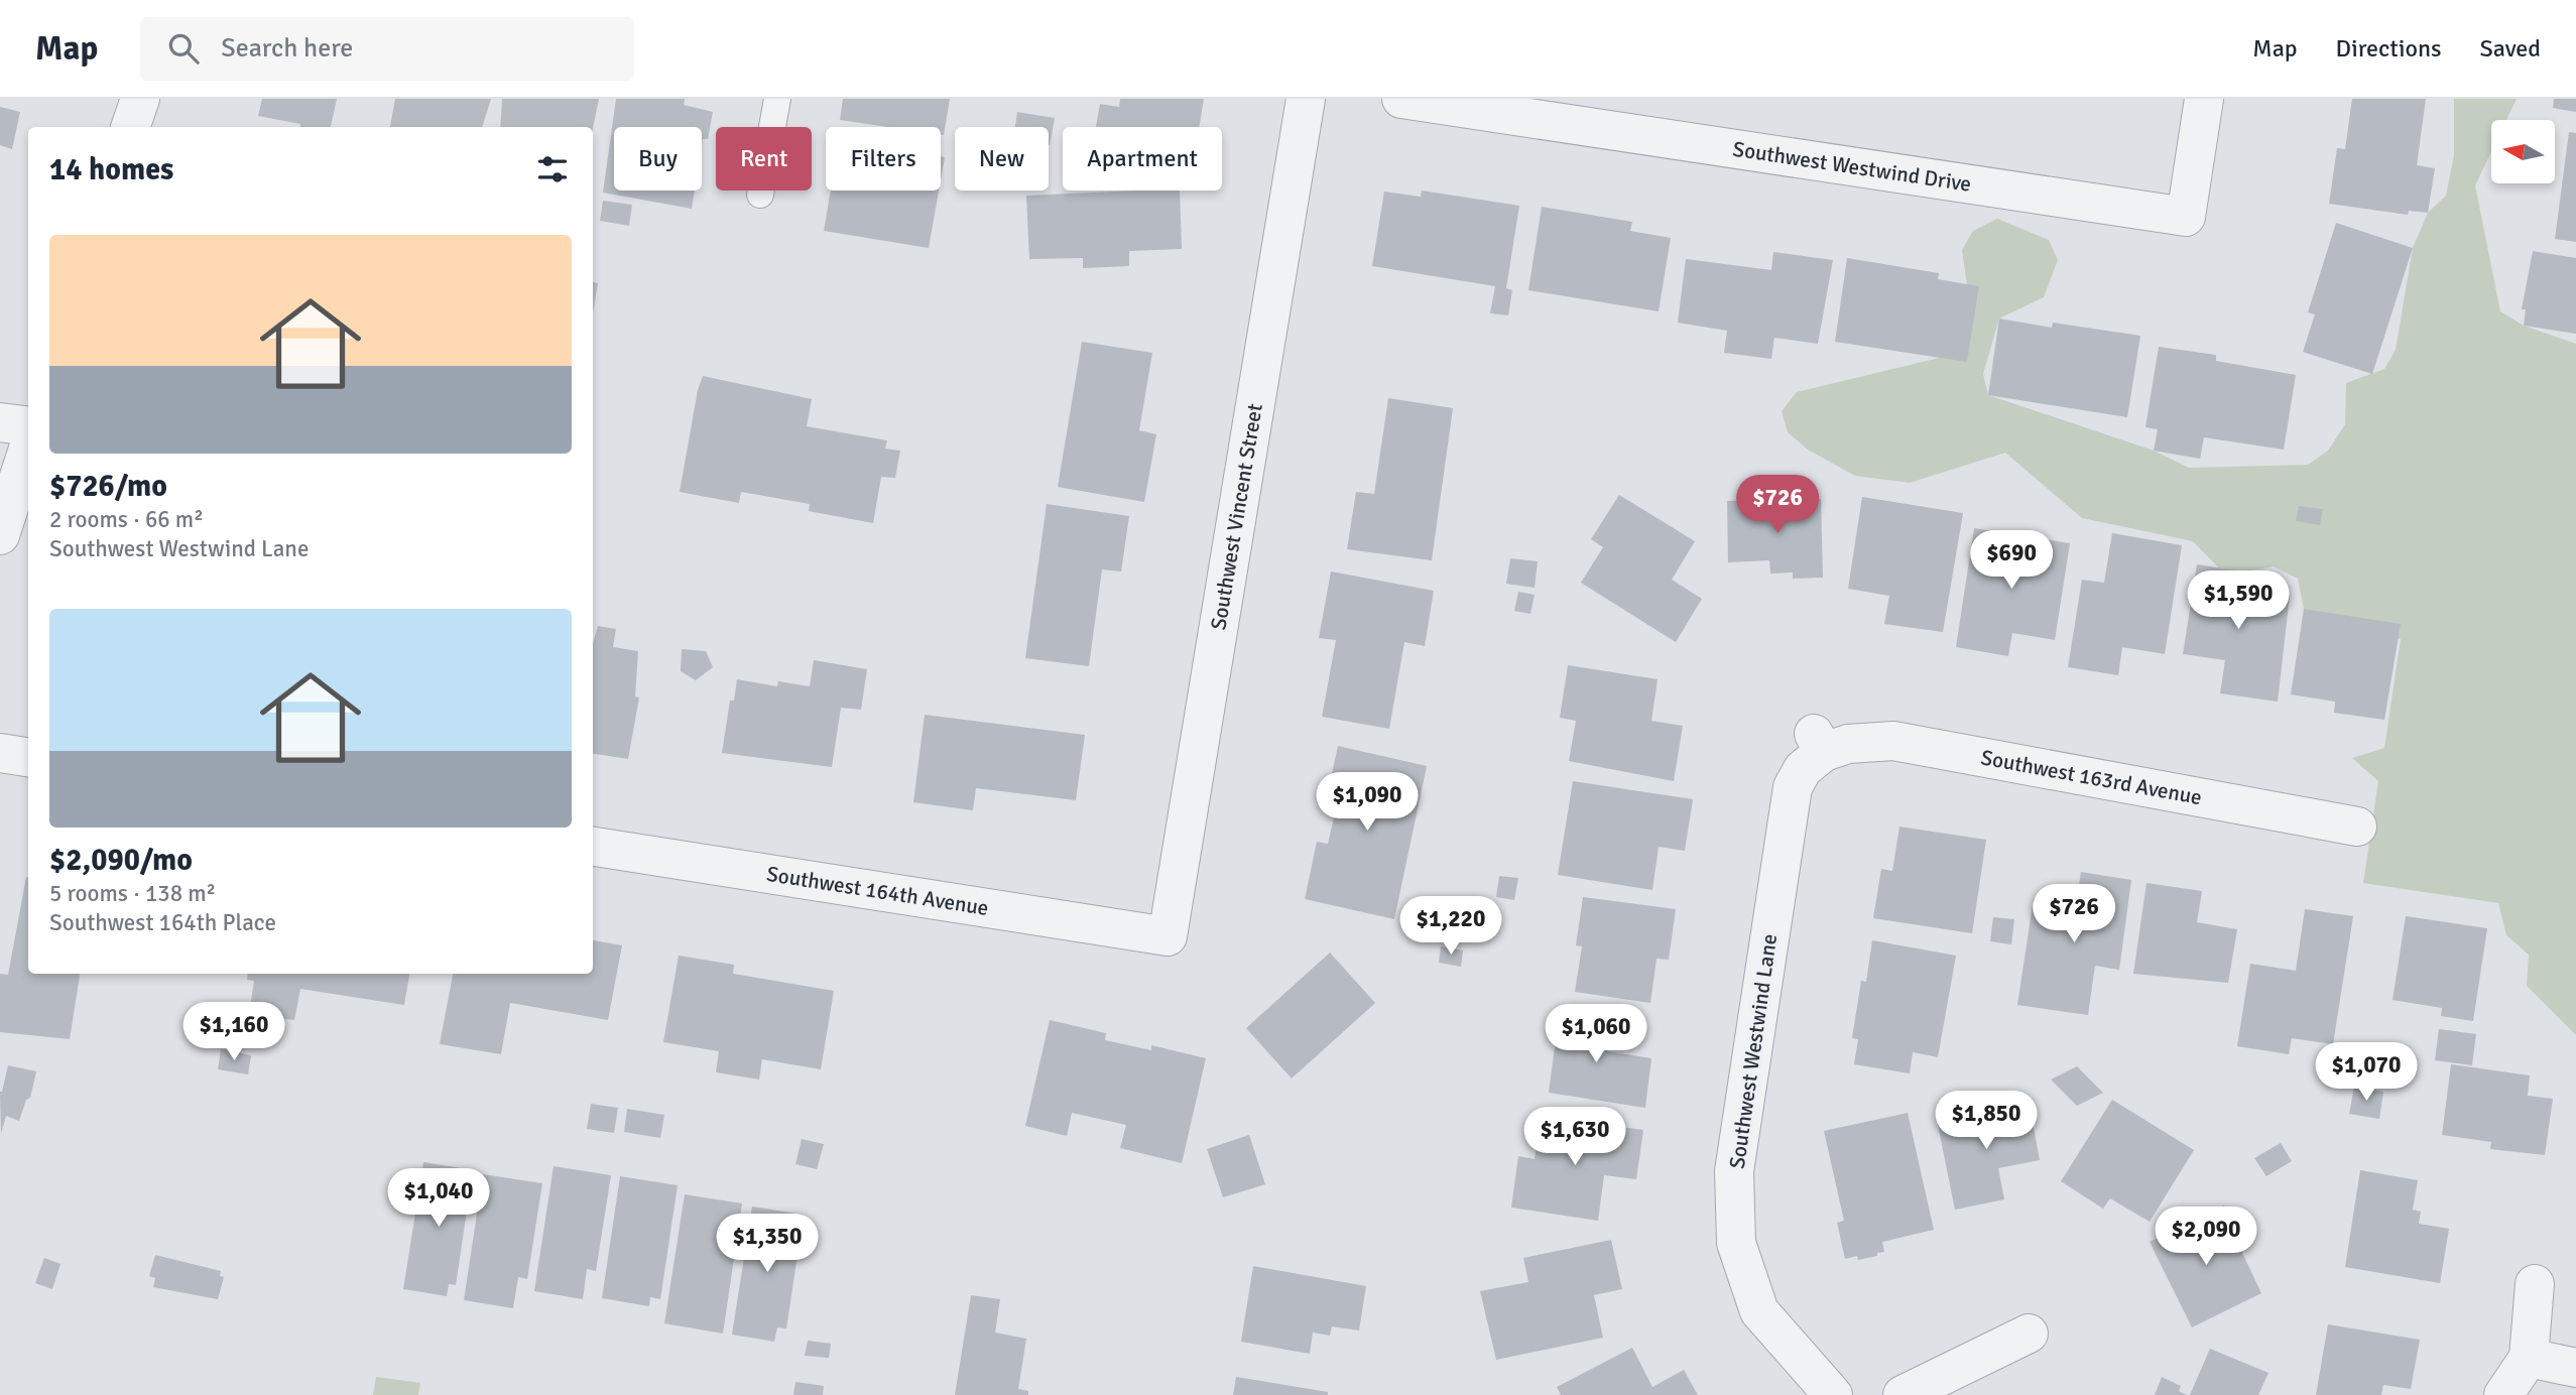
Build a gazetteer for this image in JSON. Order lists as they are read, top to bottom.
{
  "streets": {
    "street": [
      "Southwest Westwind Drive",
      "Southwest Vincent Street",
      "Southwest 163rd Avenue",
      "Southwest 164th Avenue",
      "Southwest Westwind Lane"
    ]
  },
  "crossings": [
    ["Southwest Vincent Street", "Southwest 164th Avenue"],
    ["Southwest 163rd Avenue", "Southwest Westwind Lane"]
  ],
  "north": "left",
  "page": {
    "header": "Map",
    "search": "Search here",
    "nav": ["Map", "Directions", "Saved"],
    "chip": [
      "Buy",
      "Rent",
      "Filters",
      "New",
      "Apartment"
    ],
    "heading": "14 homes",
    "list": [
      {
        "name": "$726/mo",
        "note": "2 rooms · 66 m² · Southwest Westwind Lane"
      },
      {
        "name": "$2,090/mo",
        "note": "5 rooms · 138 m² · Southwest 164th Place"
      }
    ],
    "price": [
      "$726",
      "$690",
      "$1,590",
      "$1,090",
      "$726",
      "$1,220",
      "$1,160",
      "$1,060",
      "$1,070",
      "$1,850",
      "$1,630",
      "$1,040",
      "$2,090",
      "$1,350"
    ]
  }
}
